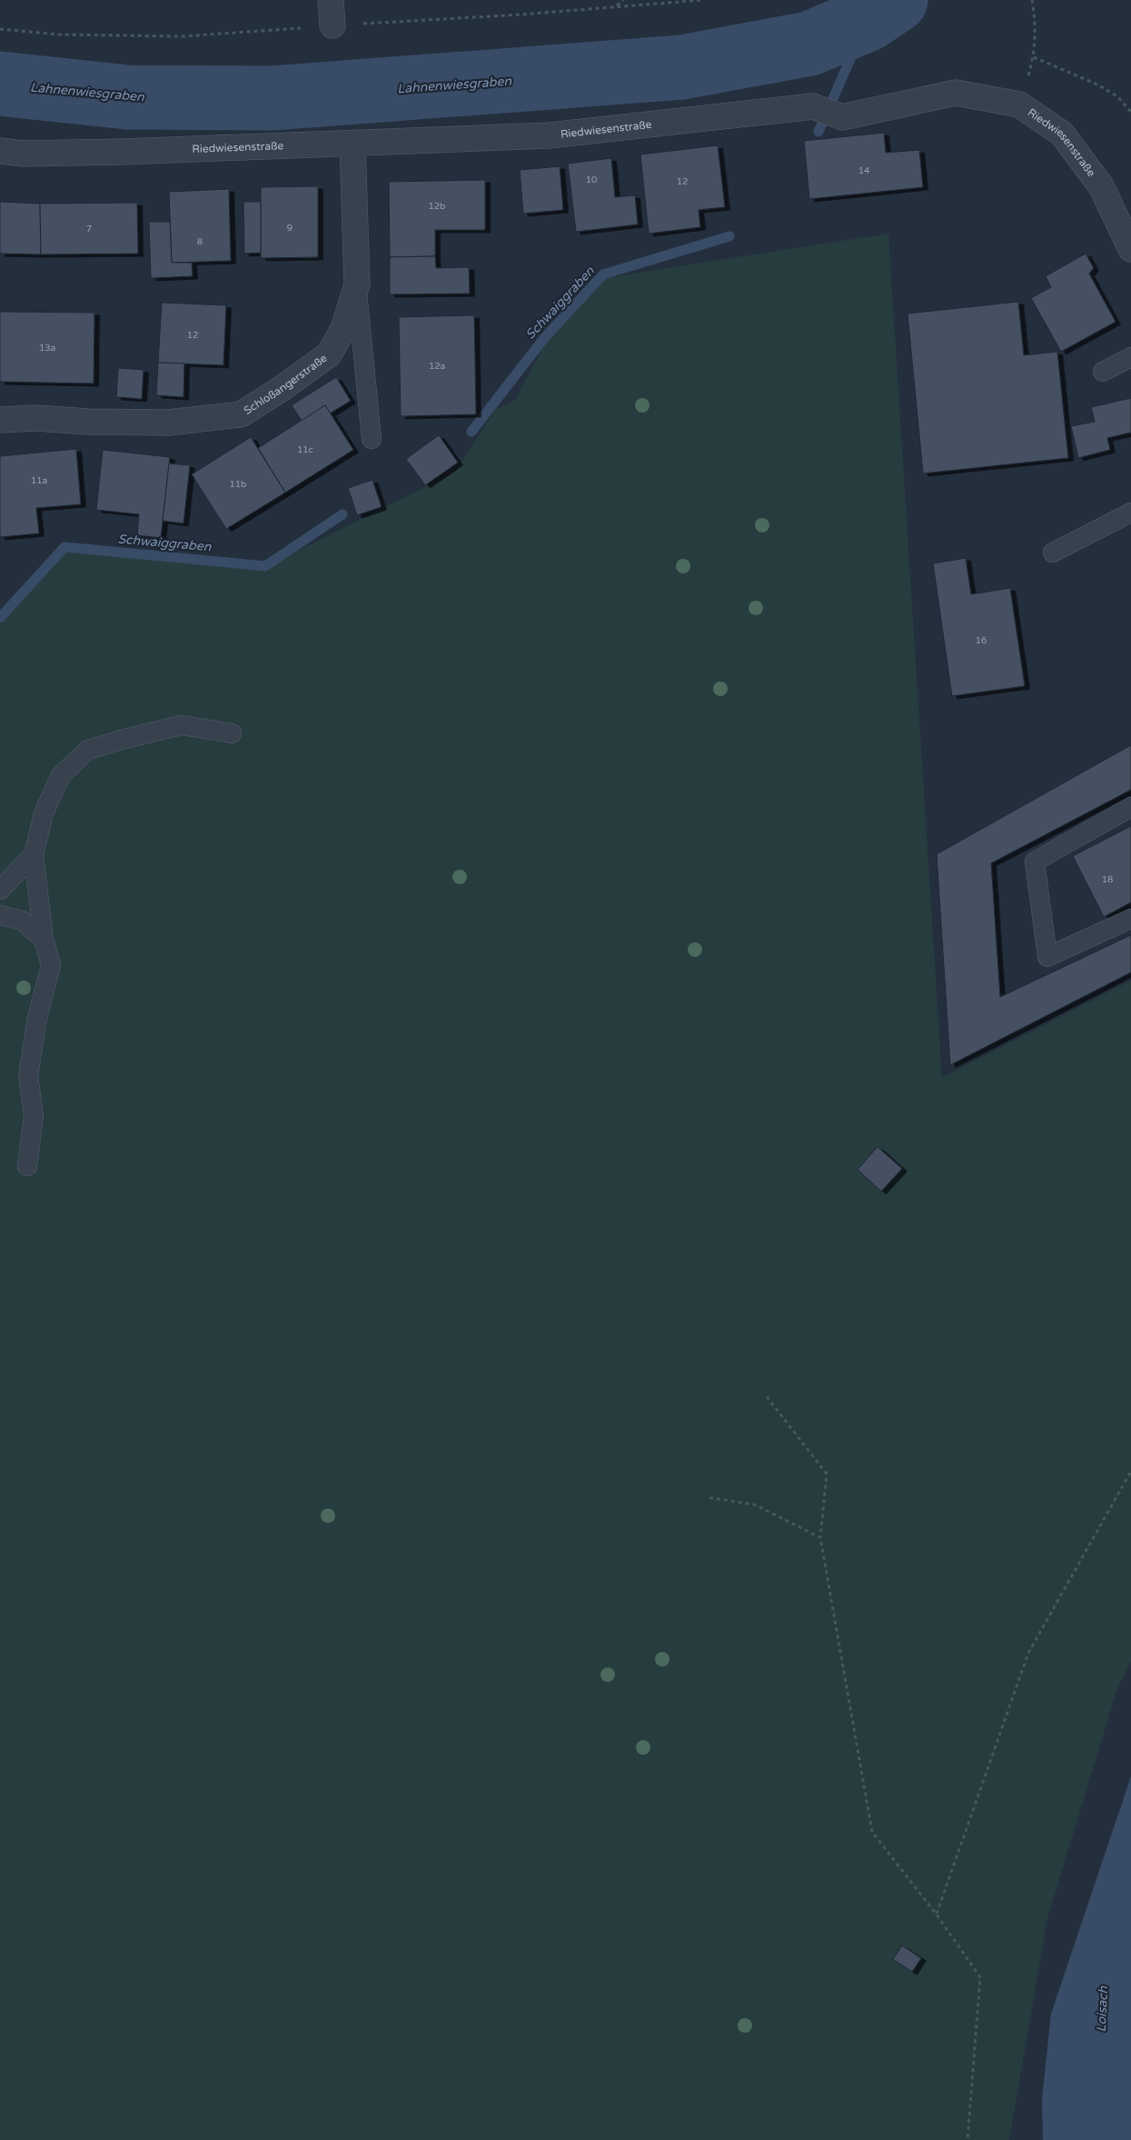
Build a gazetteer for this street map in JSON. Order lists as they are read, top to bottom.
{
  "streets": {
    "street": ["Riedwiesenstraße", "Schloßangerstraße"]
  },
  "crossings": [
    ["Riedwiesenstraße", "Schloßangerstraße"]
  ],
  "water": ["Lahnenwiesgraben", "Schwaiggraben", "Loisach"],
  "house_numbers": [
    "14",
    "10",
    "12",
    "12b",
    "9",
    "7",
    "8",
    "12",
    "13a",
    "12a",
    "11c",
    "11a",
    "11b",
    "16",
    "18"
  ]
}
